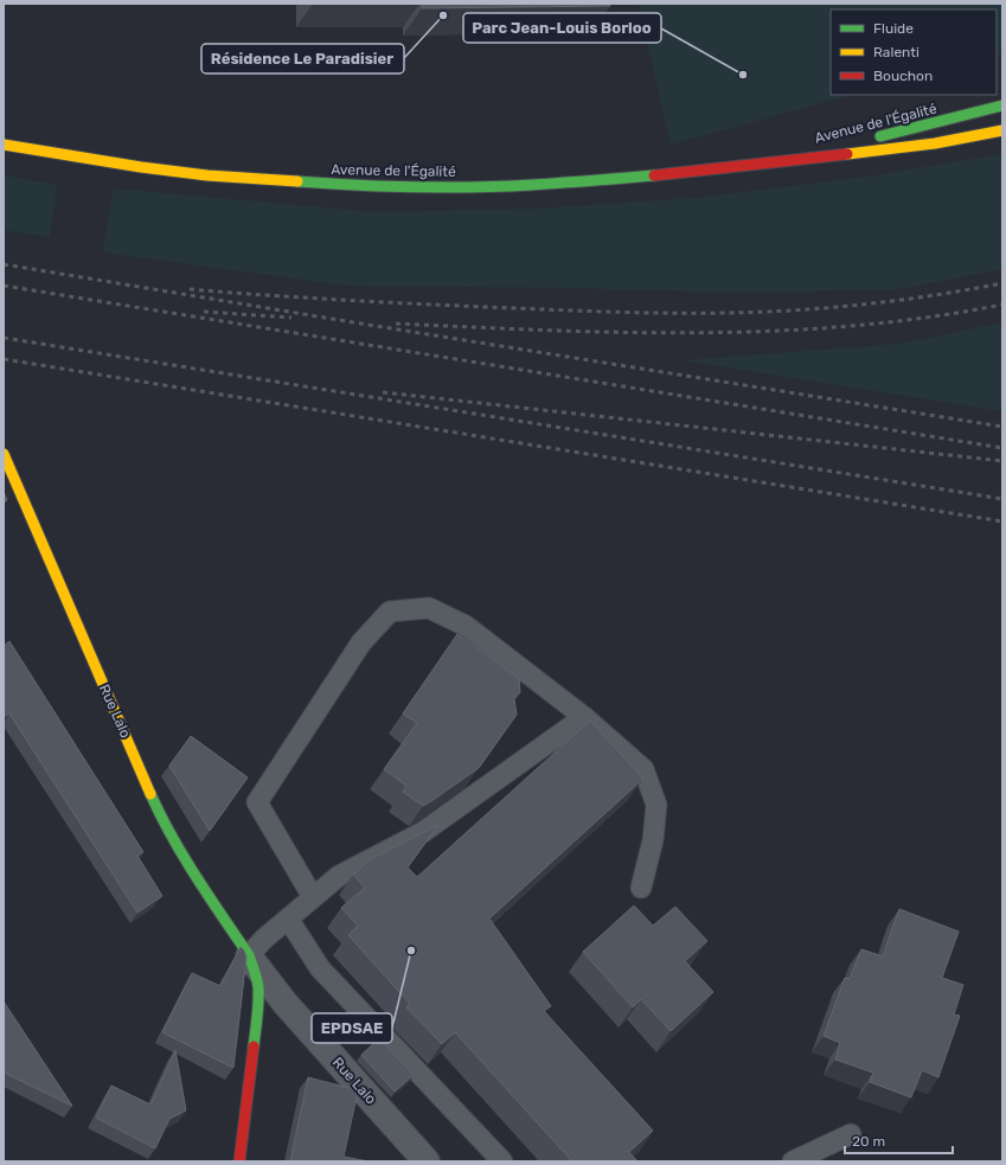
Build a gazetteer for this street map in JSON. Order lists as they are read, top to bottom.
{
  "streets": {
    "street": ["Avenue de l'Égalité", "Rue Lalo"]
  },
  "places": ["Résidence Le Paradisier", "Parc Jean-Louis Borloo", "EPDSAE"],
  "legend": ["Fluide", "Ralenti", "Bouchon"],
  "scale_bar": "20 m"
}
